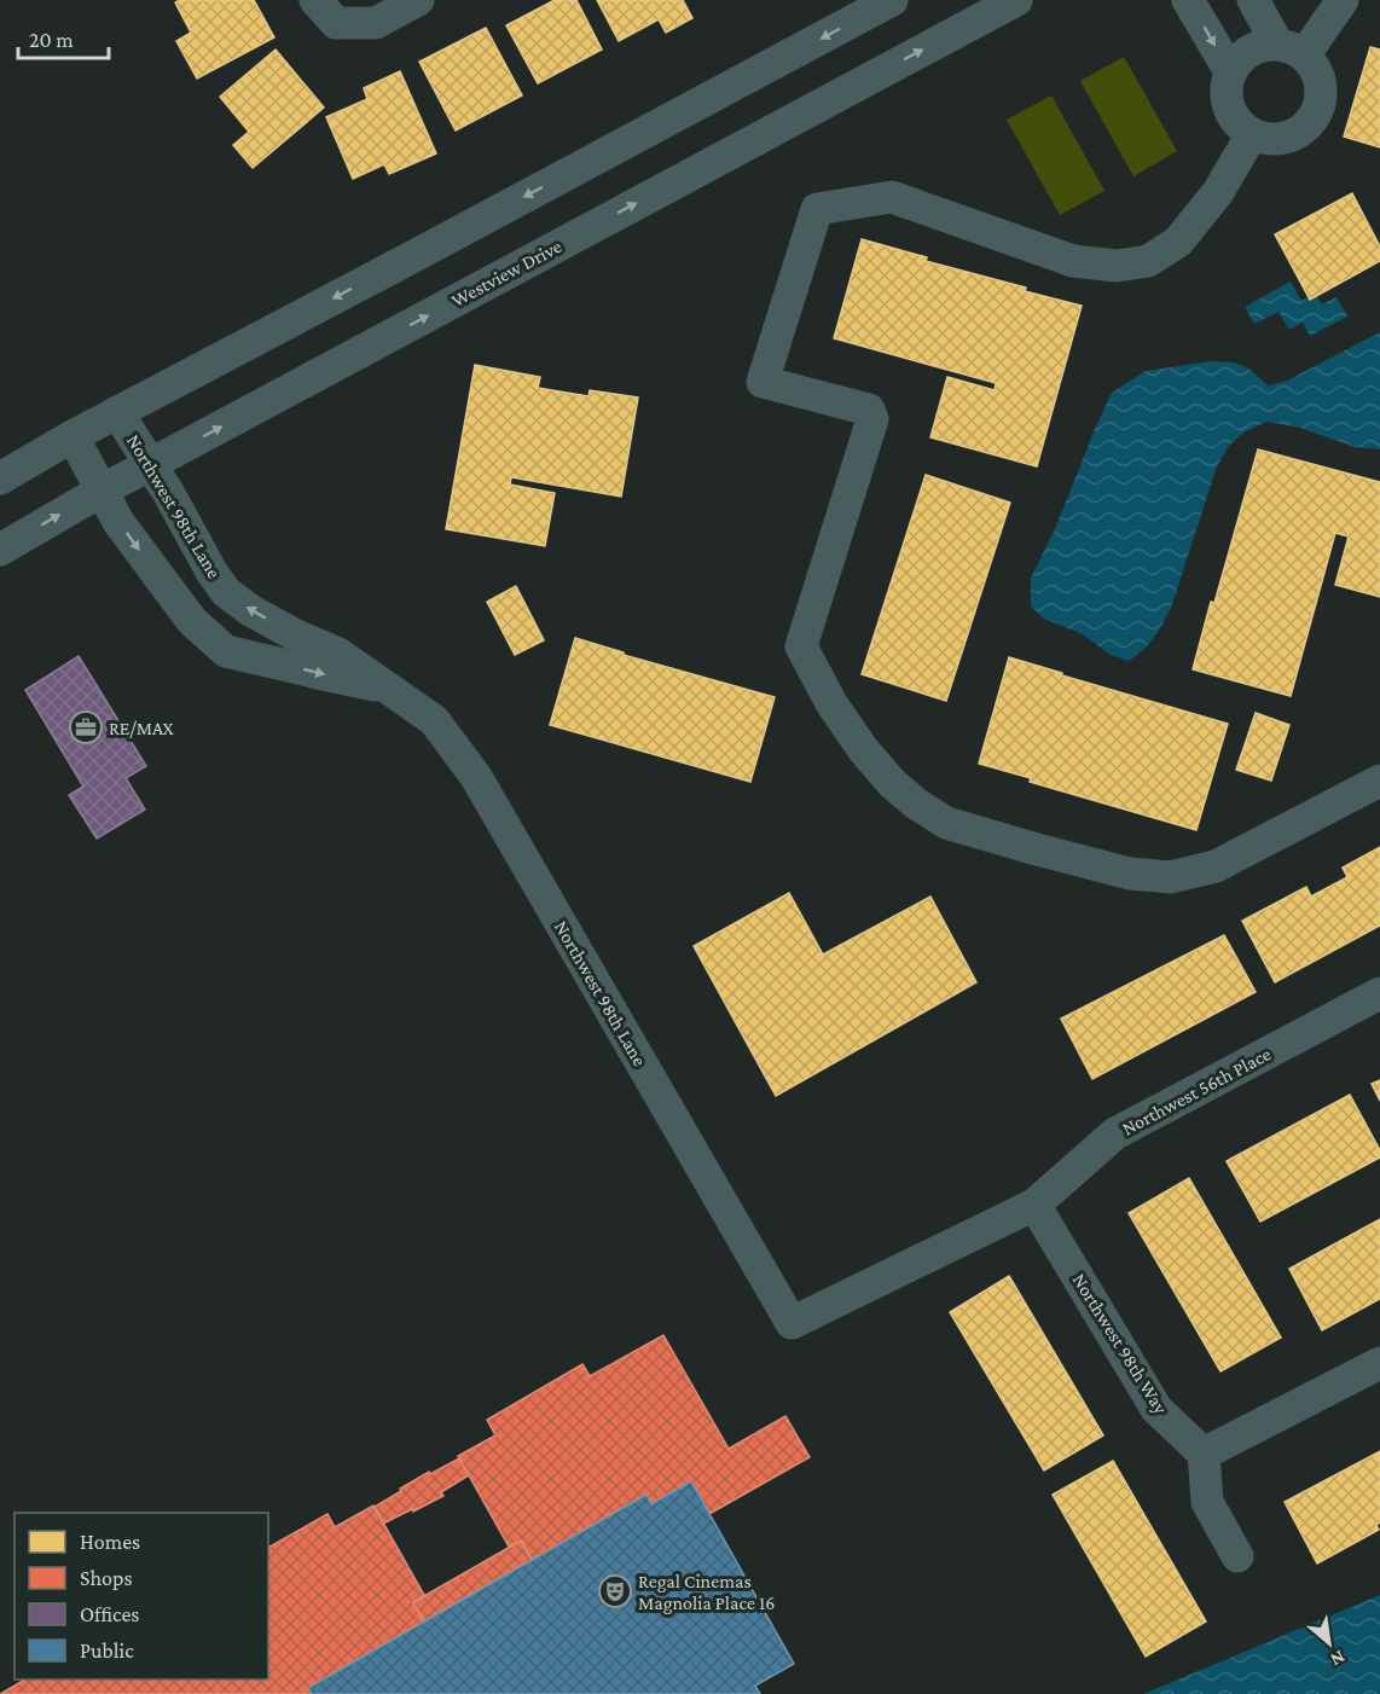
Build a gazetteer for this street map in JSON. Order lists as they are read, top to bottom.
{
  "streets": {
    "street": [
      "Westview Drive",
      "Northwest 98th Lane",
      "Northwest 56th Place",
      "Northwest 98th Way"
    ]
  },
  "crossings": [
    ["Westview Drive", "Northwest 98th Lane"],
    ["Northwest 98th Lane", "Northwest 56th Place"],
    ["Northwest 56th Place", "Northwest 98th Way"]
  ],
  "places": {
    "office": ["RE/MAX"],
    "theatre": ["Regal Cinemas Magnolia Place 16"]
  },
  "legend": [
    "Homes",
    "Shops",
    "Offices",
    "Public"
  ],
  "scale_bar": "20 m",
  "north": "bottom right"
}
